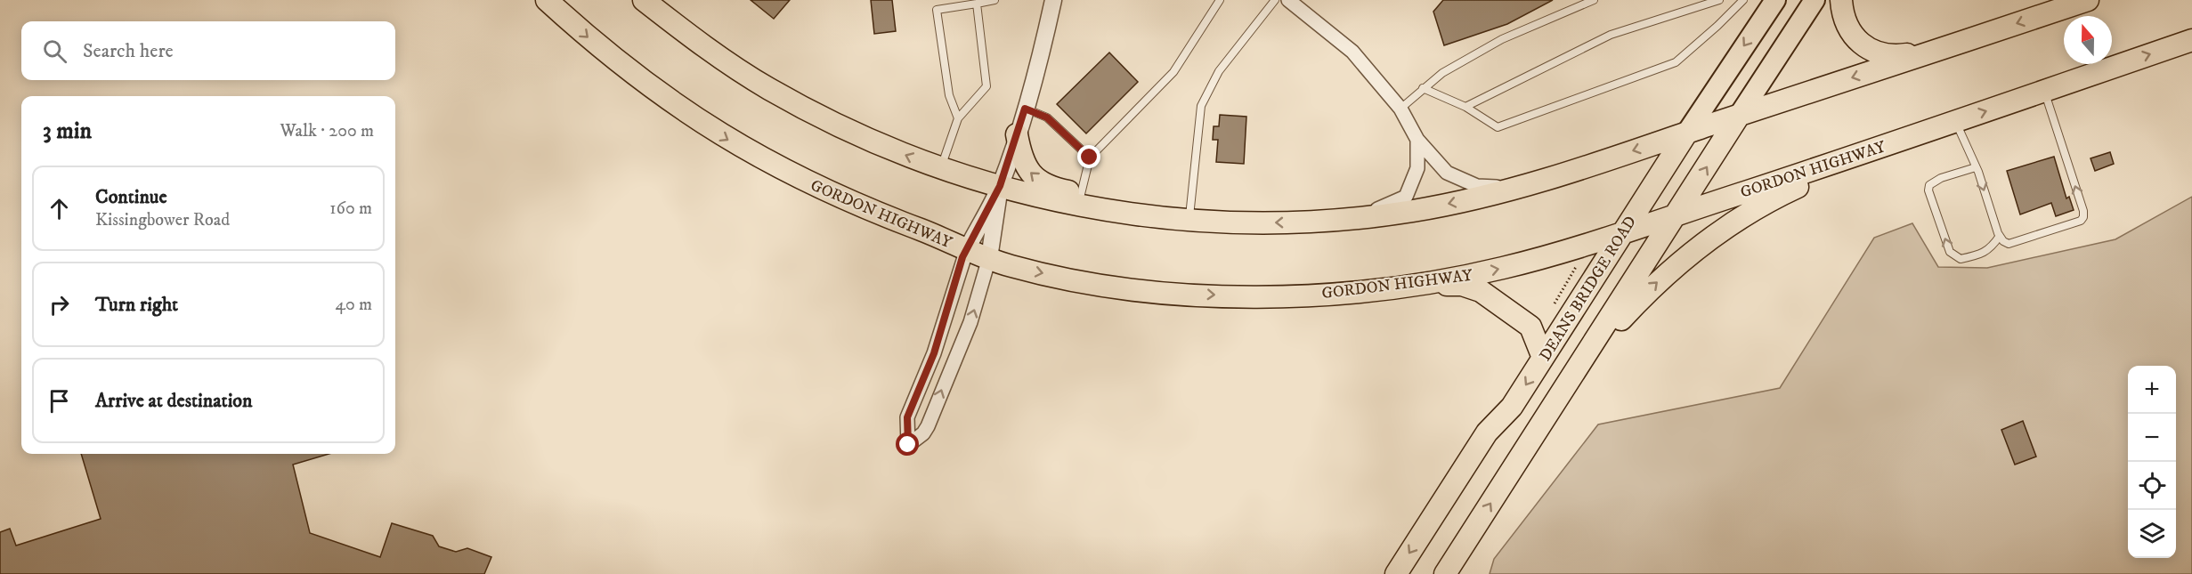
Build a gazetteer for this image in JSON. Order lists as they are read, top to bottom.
{
  "streets": {
    "highway": ["GORDON HIGHWAY", "DEANS BRIDGE ROAD"]
  },
  "crossings": [
    ["GORDON HIGHWAY", "DEANS BRIDGE ROAD"]
  ],
  "north": "top",
  "page": {
    "search": "Search here",
    "heading": ["3 min", "Walk · 200 m"],
    "list": [
      ["Continue", "Kissingbower Road", "160 m"],
      ["Turn right", "40 m"],
      "Arrive at destination"
    ],
    "map_buttons": ["+", "−"]
  }
}
